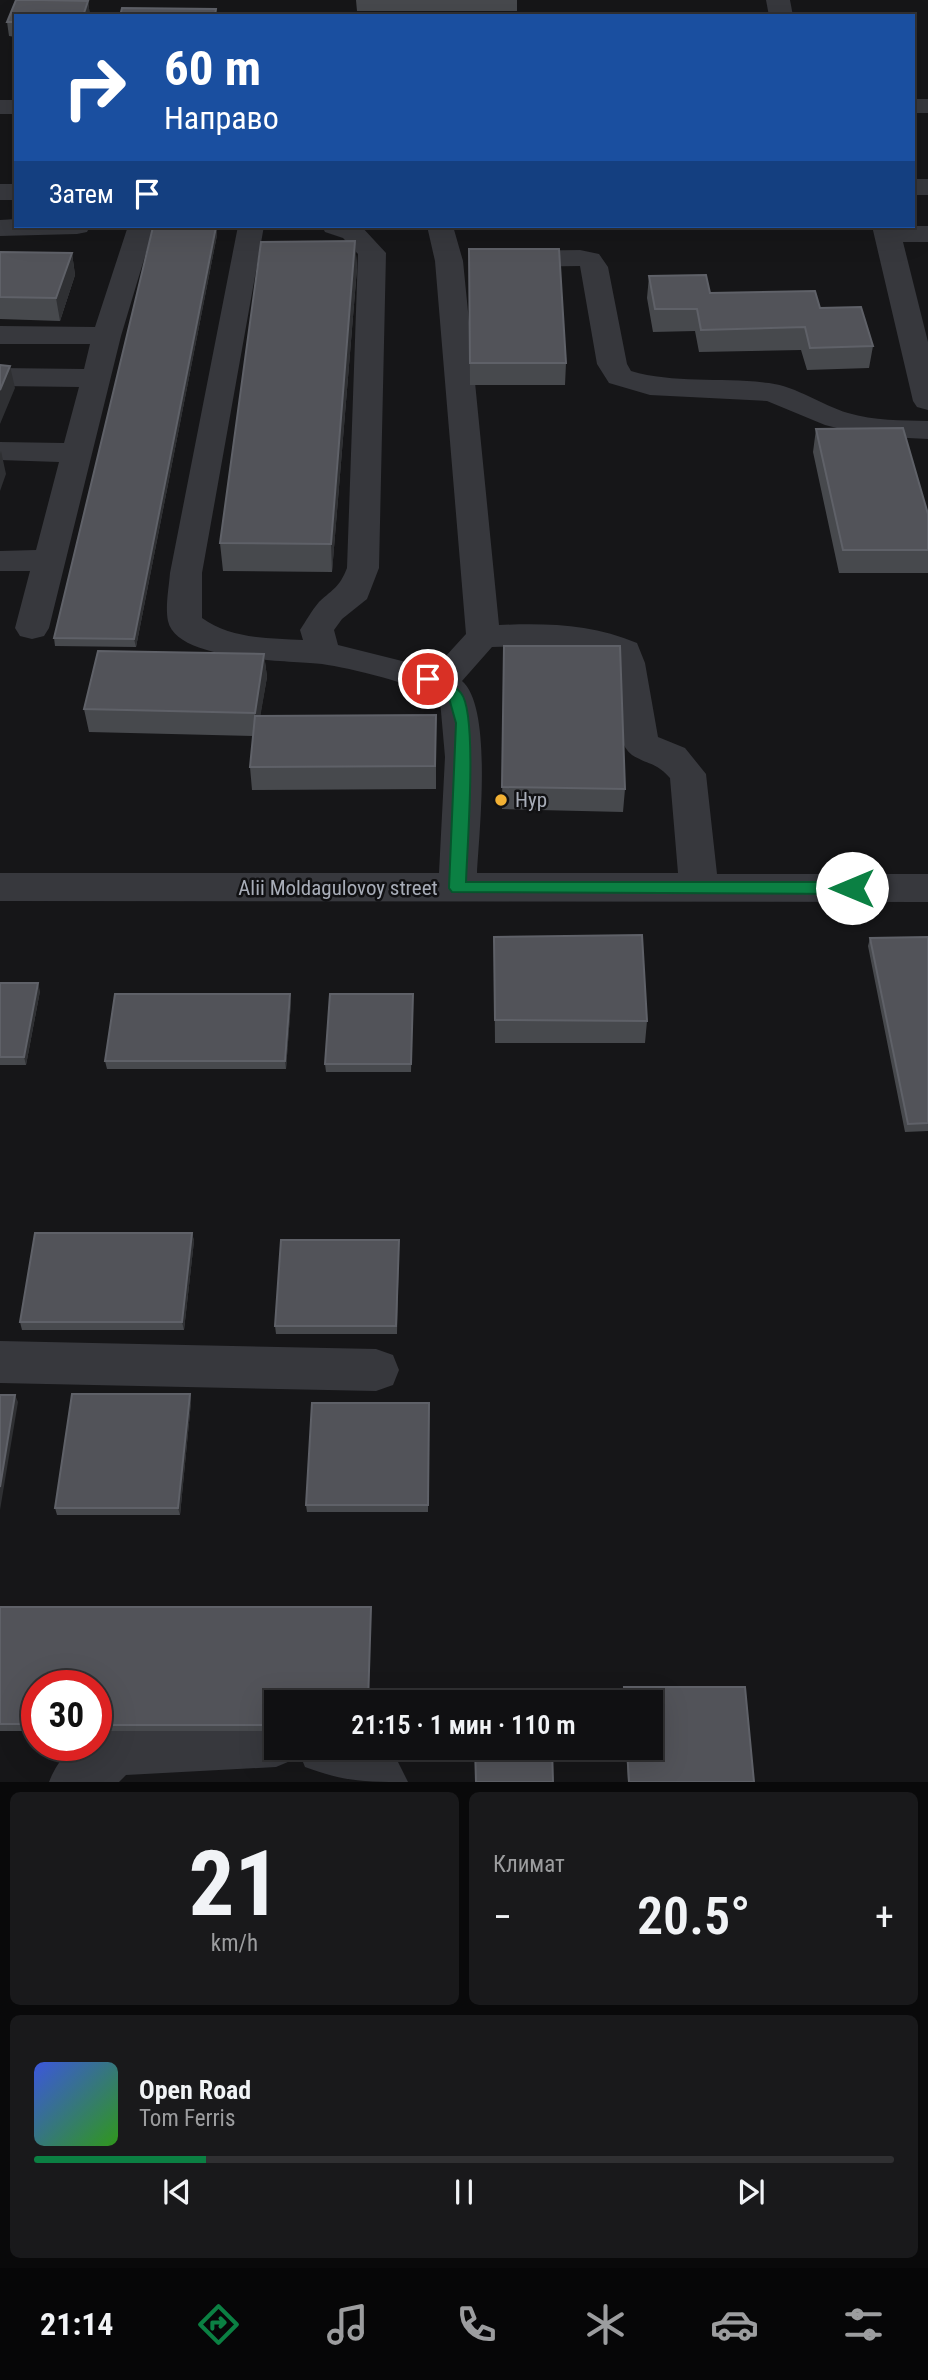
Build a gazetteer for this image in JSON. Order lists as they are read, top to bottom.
{
  "streets": {
    "street": ["Alii Moldagulovoy street"]
  },
  "places": ["Нур"],
  "page": {
    "turn": ["60 m", "Направо"],
    "then": "Затем",
    "limit": "30",
    "trip": "21:15 · 1 мин · 110 m",
    "tile": [
      ["21", "km/h"],
      "Климат"
    ],
    "heat": ["−", "20.5°", "+"],
    "song": ["Open Road", "Tom Ferris"],
    "tabs": "21:14"
  }
}
